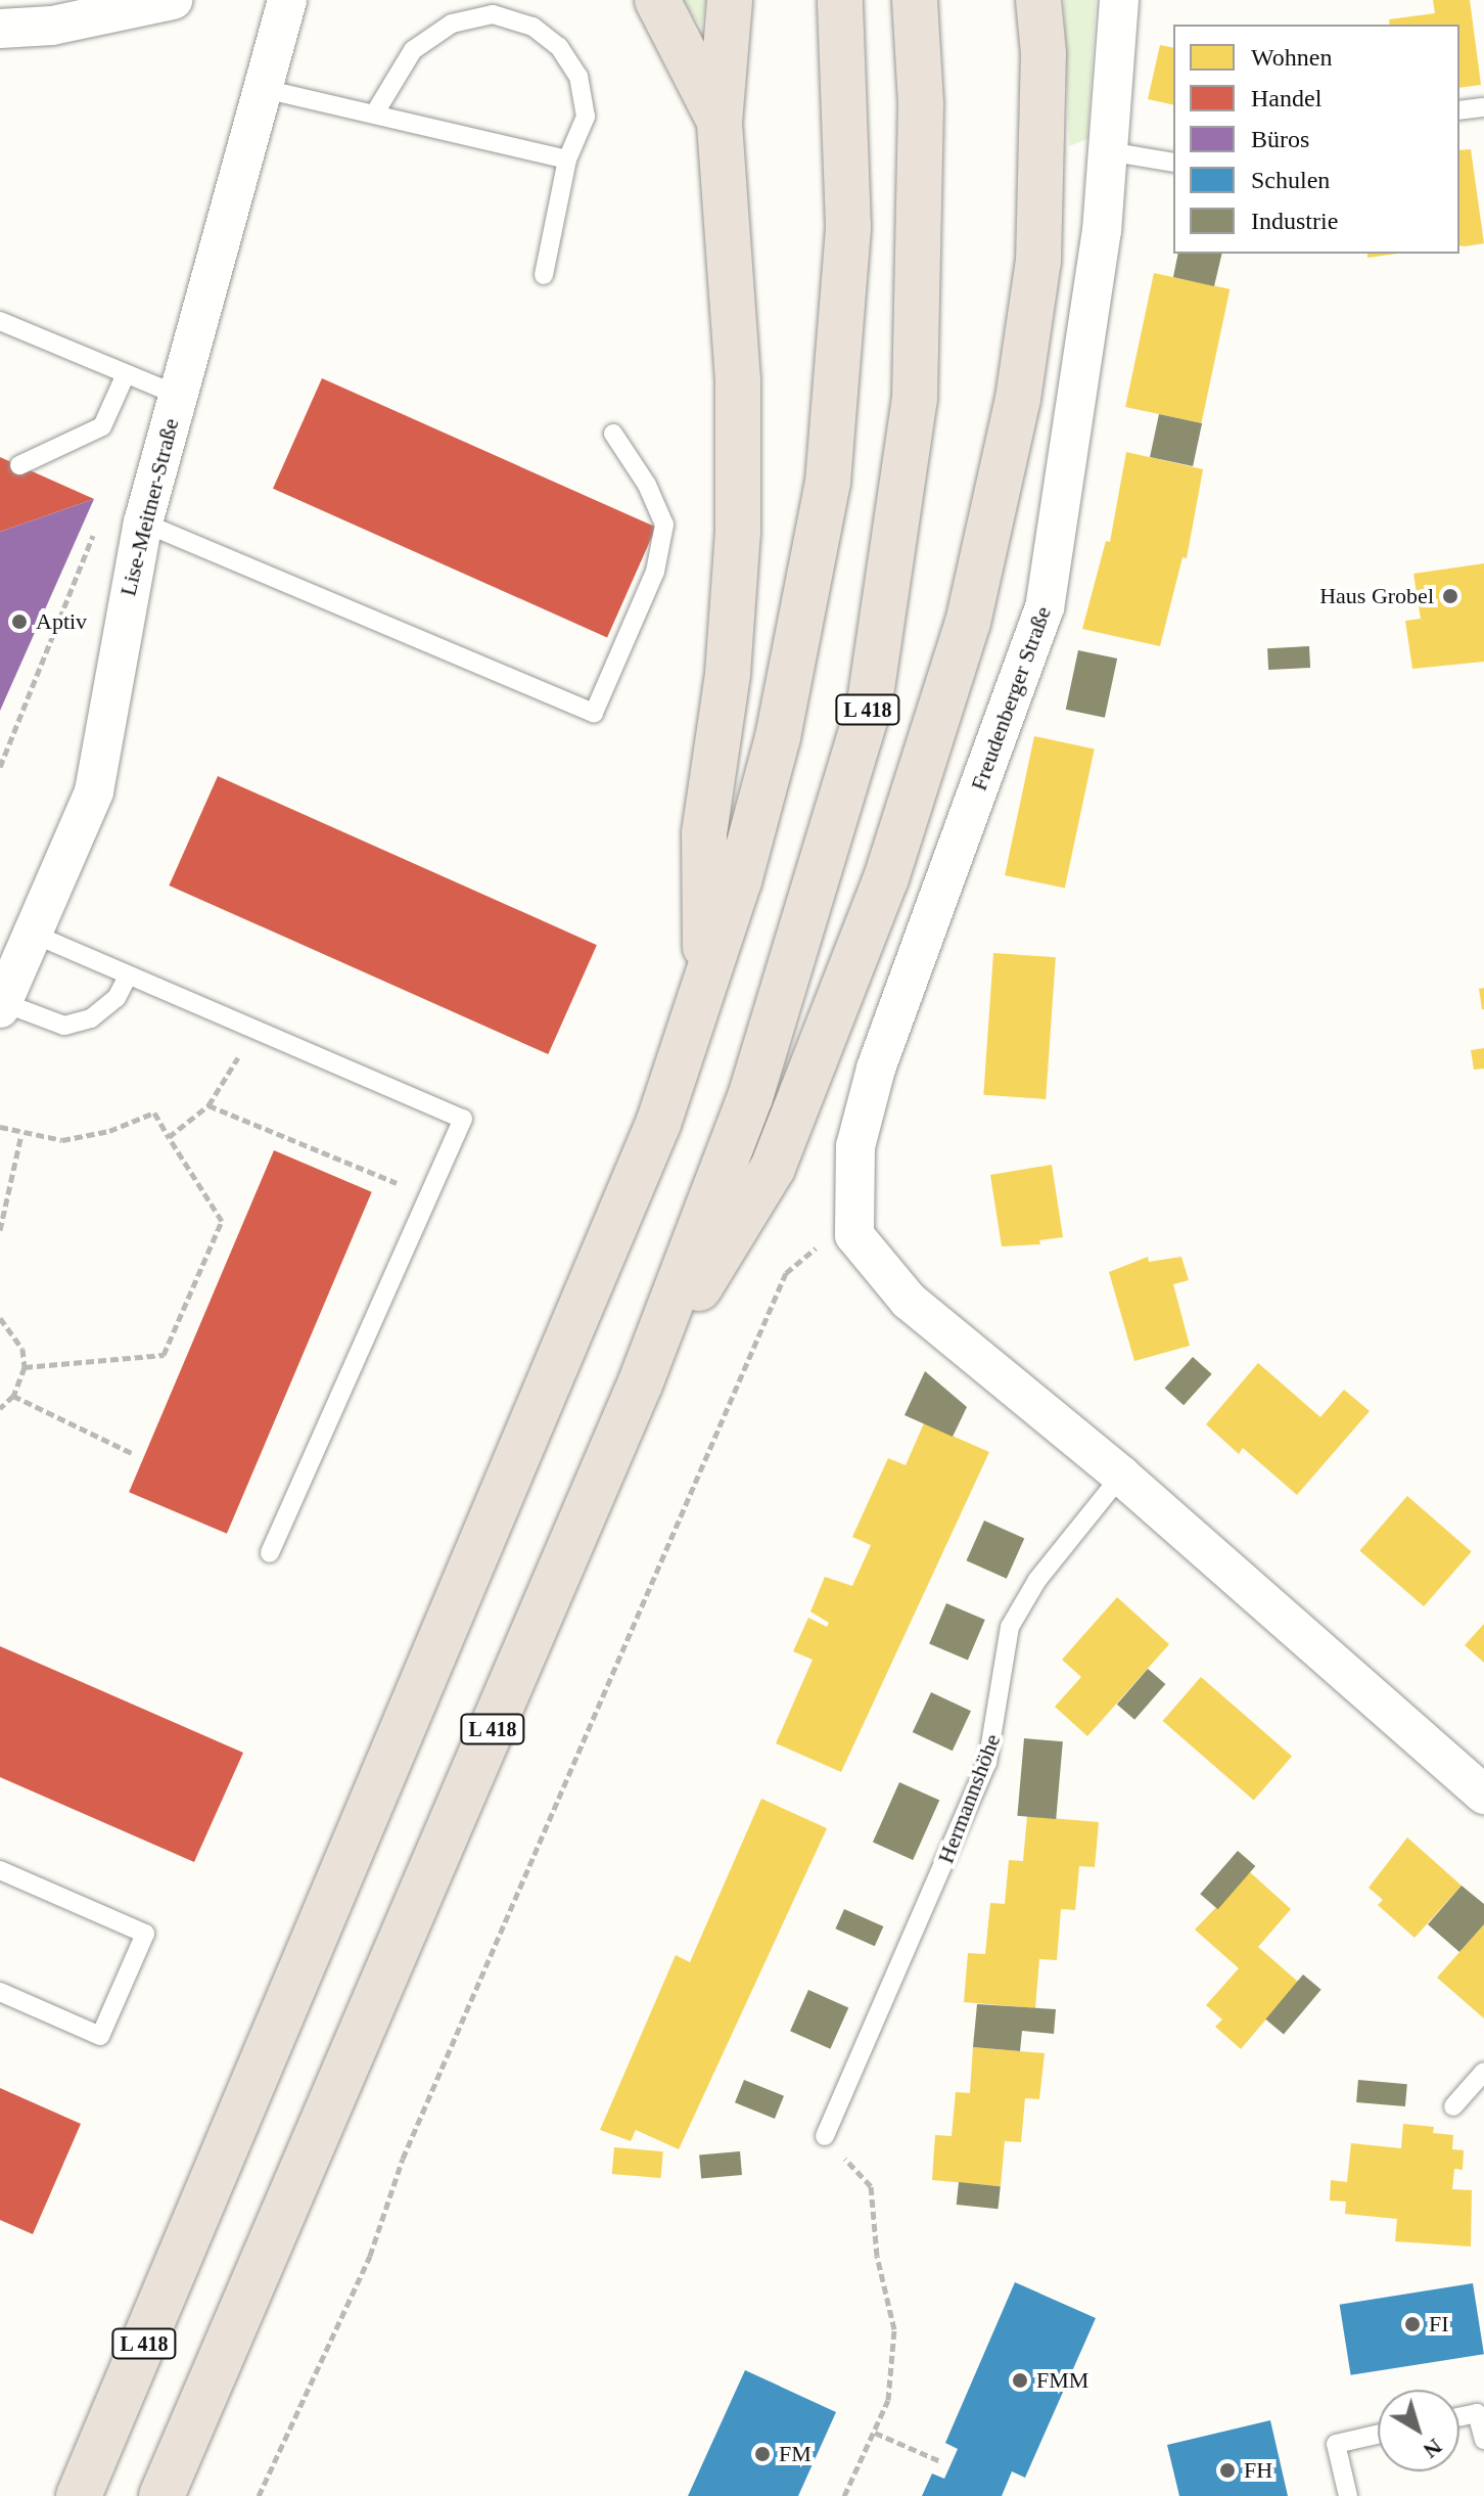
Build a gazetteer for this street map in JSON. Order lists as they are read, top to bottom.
{
  "streets": {
    "highway": ["L 418"],
    "street": ["Lise-Meitner-Straße", "Freudenberger Straße"],
    "lane": ["Hermannshöhe"]
  },
  "places": [
    "Haus Grobel",
    "Aptiv",
    "FI",
    "FMM",
    "FM",
    "FH"
  ],
  "legend": [
    "Wohnen",
    "Handel",
    "Büros",
    "Schulen",
    "Industrie"
  ],
  "north": "bottom right"
}
